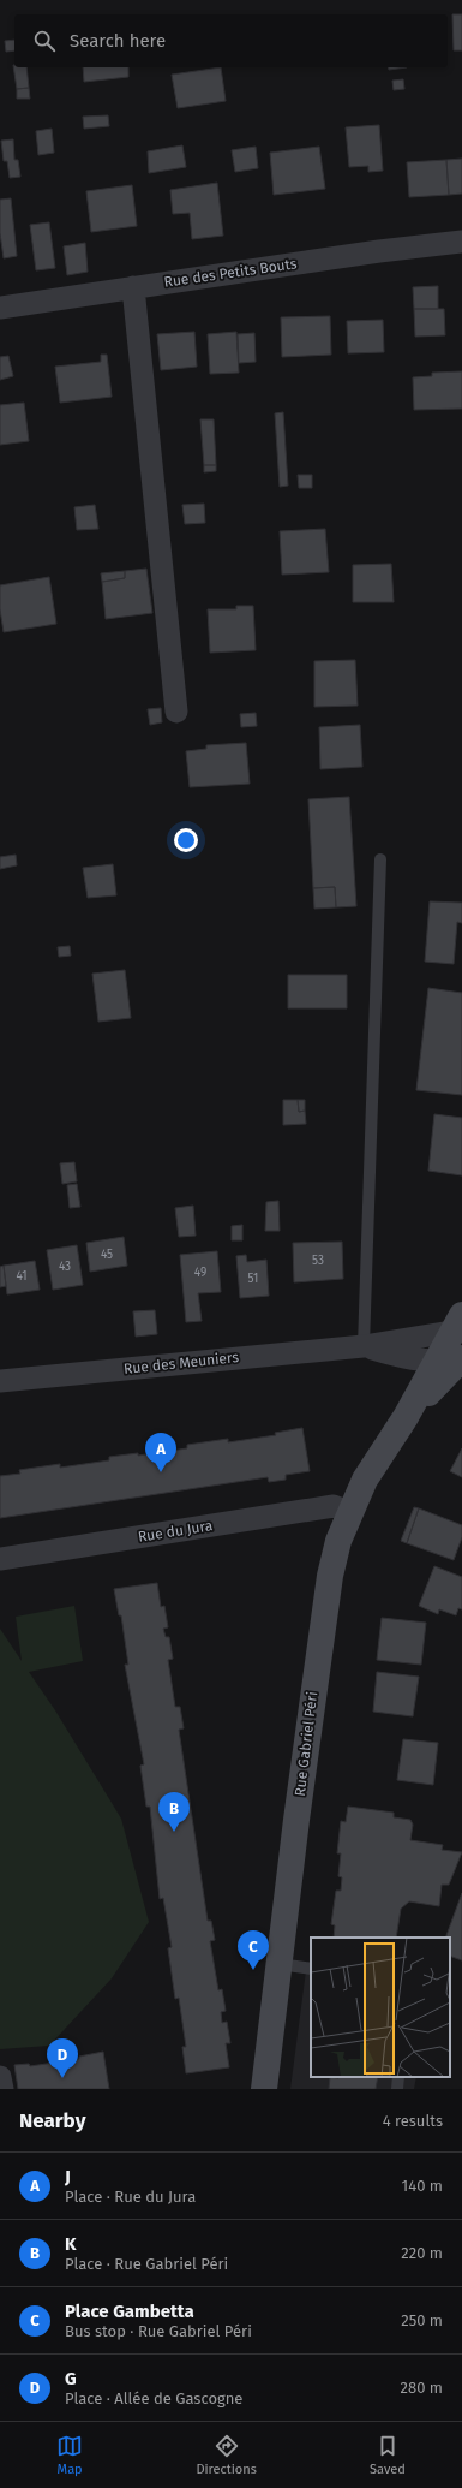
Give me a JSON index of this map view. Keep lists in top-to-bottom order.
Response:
{
  "streets": {
    "street": [
      "Rue des Petits Bouts",
      "Rue des Meuniers",
      "Rue du Jura",
      "Rue Gabriel Péri"
    ]
  },
  "crossings": [
    ["Rue des Meuniers", "Rue Gabriel Péri"],
    ["Rue du Jura", "Rue Gabriel Péri"]
  ],
  "house_numbers": [
    "45",
    "53",
    "43",
    "49",
    "41",
    "51"
  ],
  "page": {
    "search": "Search here",
    "pins": [
      "A",
      "B",
      "C",
      "D"
    ],
    "heading": ["Nearby", "4 results"],
    "list": [
      {
        "mark": "A",
        "name": "J",
        "note": "Place · Rue du Jura",
        "value": "140 m"
      },
      {
        "mark": "B",
        "name": "K",
        "note": "Place · Rue Gabriel Péri",
        "value": "220 m"
      },
      {
        "mark": "C",
        "name": "Place Gambetta",
        "note": "Bus stop · Rue Gabriel Péri",
        "value": "250 m"
      },
      {
        "mark": "D",
        "name": "G",
        "note": "Place · Allée de Gascogne",
        "value": "280 m"
      }
    ],
    "nav": ["Map", "Directions", "Saved"]
  }
}
